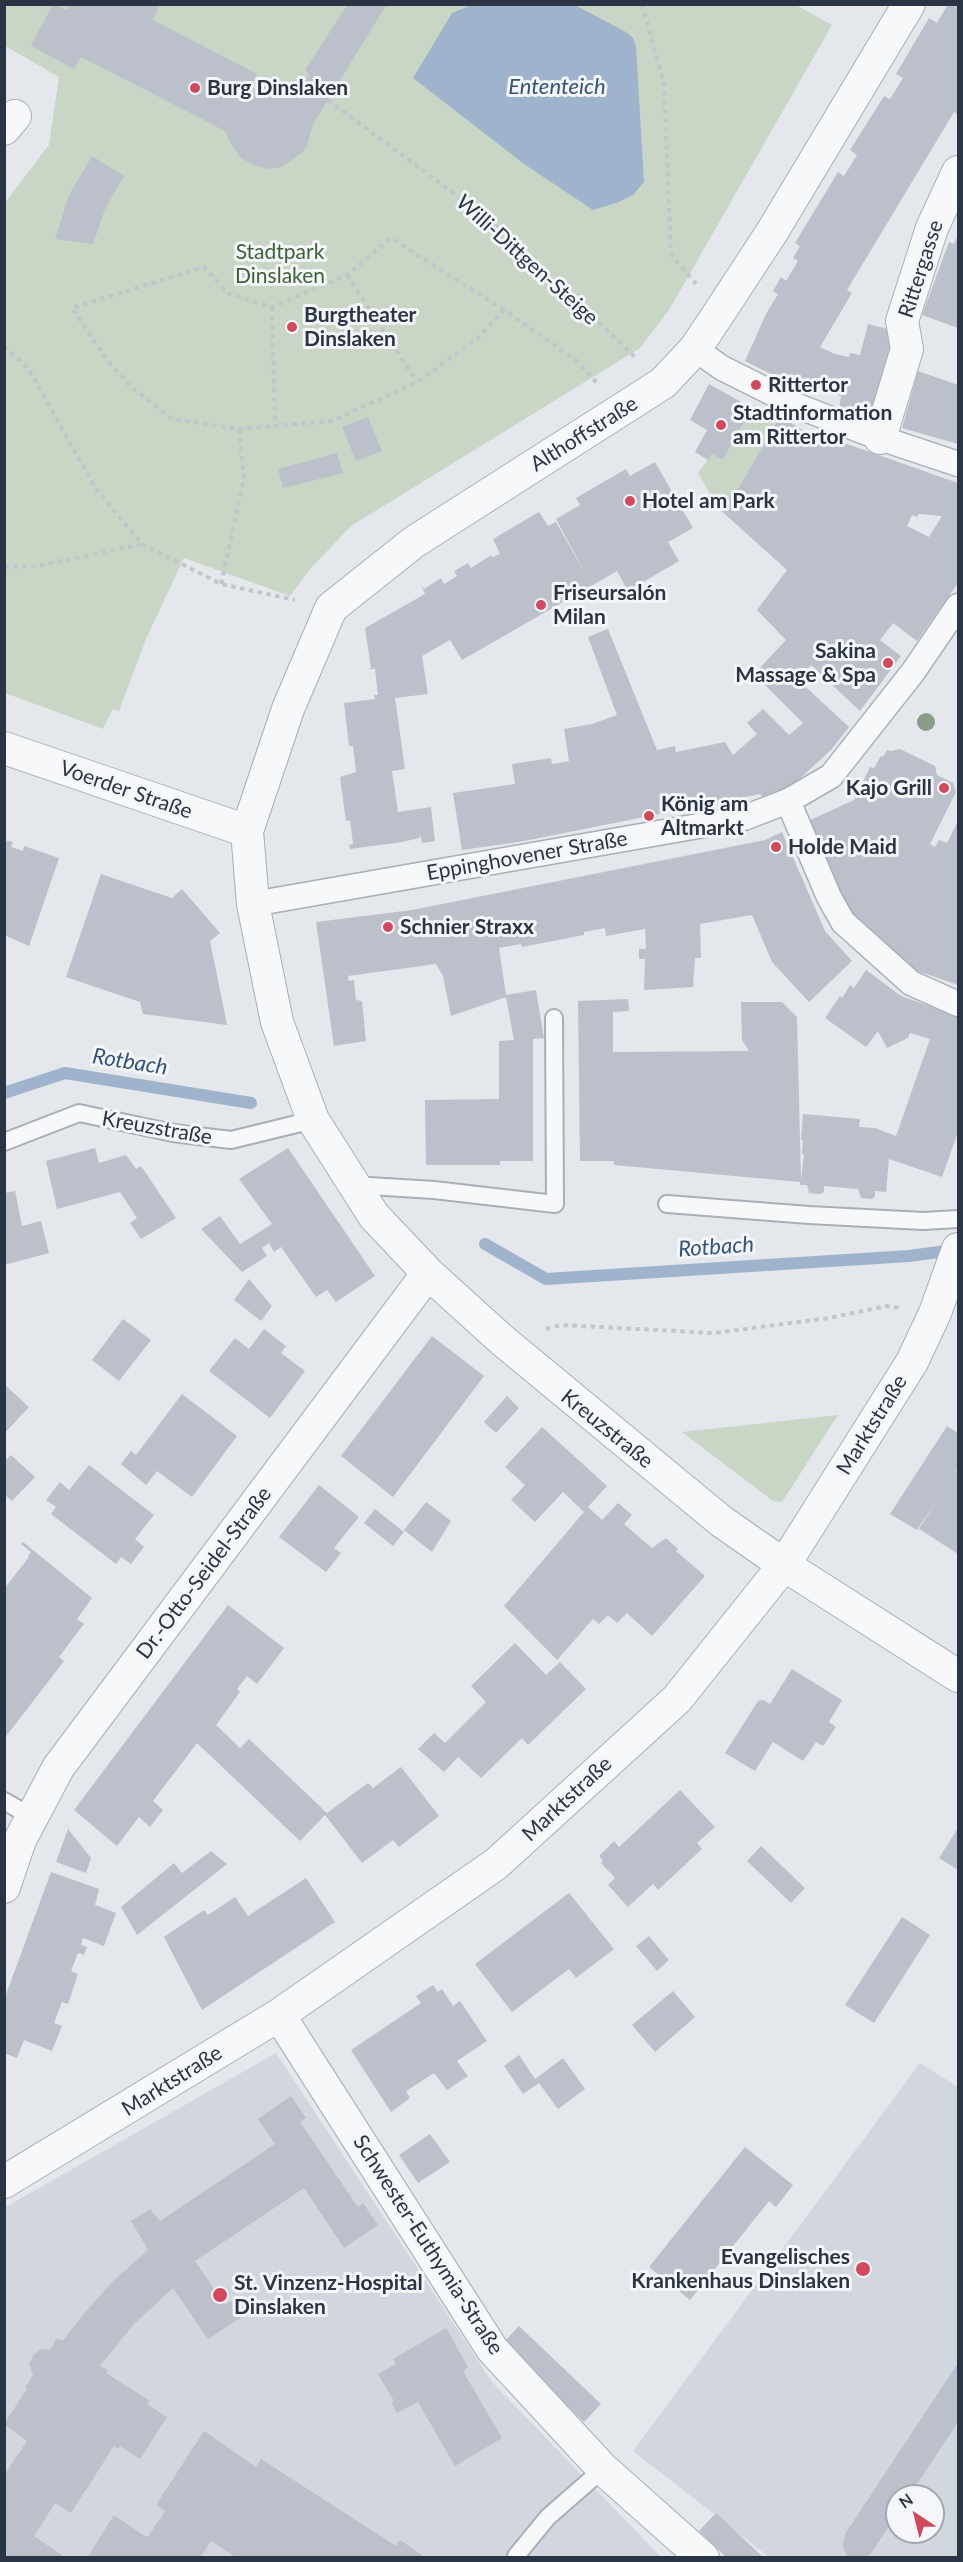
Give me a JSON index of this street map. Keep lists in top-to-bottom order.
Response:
{
  "streets": {
    "street": [
      "Rittergasse",
      "Althoffstraße",
      "Voerder Straße",
      "Eppinghovener Straße",
      "Kreuzstraße",
      "Marktstraße",
      "Dr.-Otto-Seidel-Straße",
      "Schwester-Euthymia-Straße"
    ],
    "path": ["Willi-Dittgen-Steige"]
  },
  "crossings": [
    ["Willi-Dittgen-Steige", "Althoffstraße"],
    ["Althoffstraße", "Voerder Straße"],
    ["Althoffstraße", "Kreuzstraße"],
    ["Voerder Straße", "Kreuzstraße"],
    ["Eppinghovener Straße", "Kreuzstraße"],
    ["Kreuzstraße", "Marktstraße"],
    ["Kreuzstraße", "Dr.-Otto-Seidel-Straße"],
    ["Marktstraße", "Schwester-Euthymia-Straße"]
  ],
  "water": ["Ententeich", "Rotbach"],
  "parks": ["Stadtpark Dinslaken"],
  "places": [
    "Burg Dinslaken",
    "Burgtheater Dinslaken",
    "Rittertor",
    "Stadtinformation am Rittertor",
    "Hotel am Park",
    "Friseursalón Milan",
    "Sakina Massage & Spa",
    "Kajo Grill",
    "König am Altmarkt",
    "Holde Maid",
    "Schnier Straxx",
    "Evangelisches Krankenhaus Dinslaken",
    "St. Vinzenz-Hospital Dinslaken"
  ],
  "north": "top left"
}
